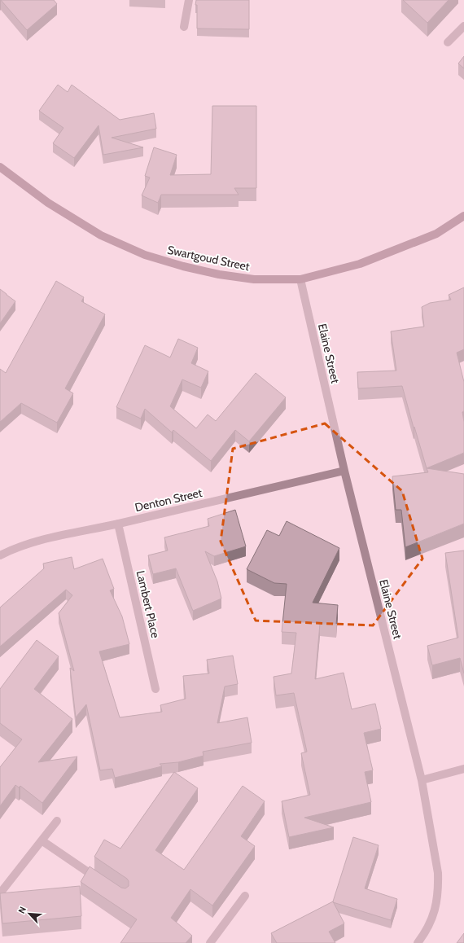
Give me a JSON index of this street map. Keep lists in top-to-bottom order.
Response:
{
  "streets": {
    "street": [
      "Swartgoud Street",
      "Elaine Street",
      "Denton Street",
      "Lambert Place"
    ]
  },
  "crossings": [
    ["Swartgoud Street", "Elaine Street"],
    ["Elaine Street", "Denton Street"],
    ["Denton Street", "Lambert Place"]
  ],
  "north": "top left"
}
